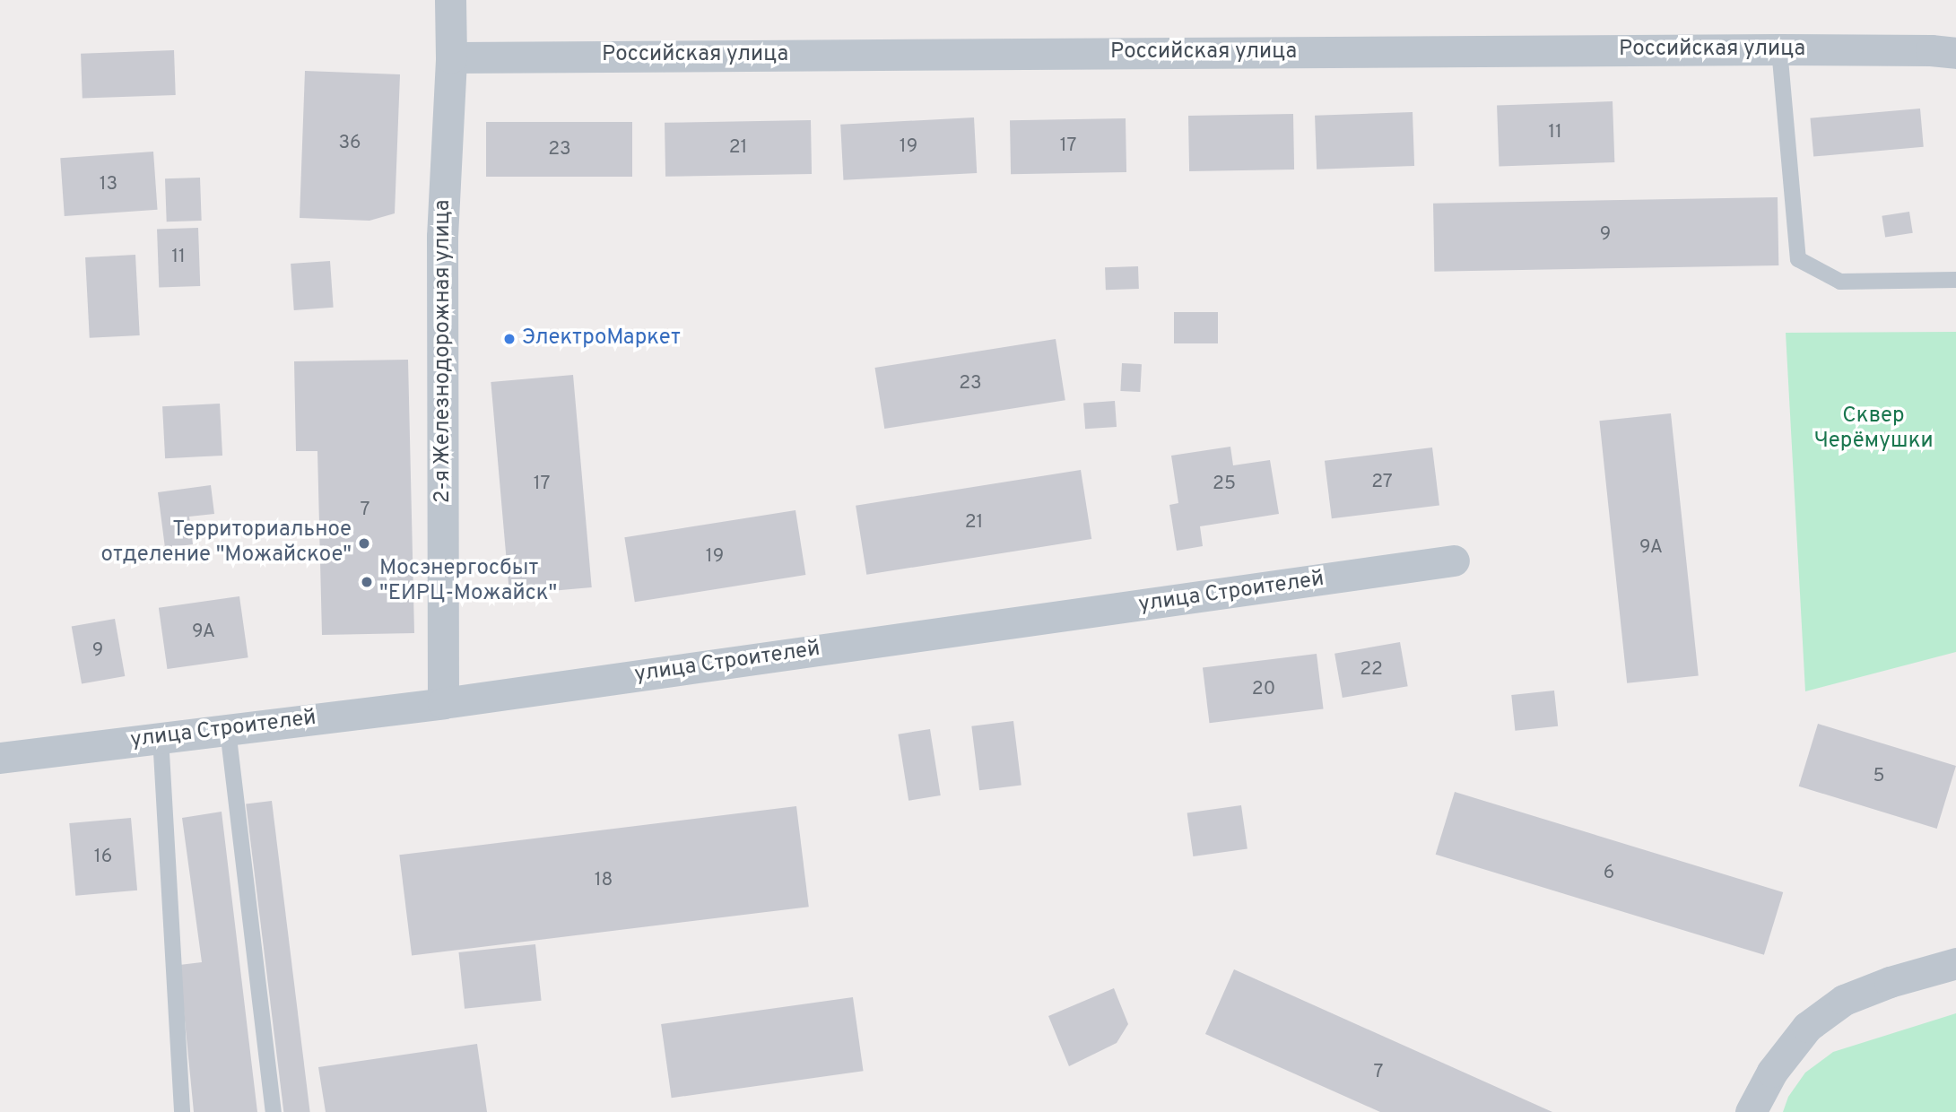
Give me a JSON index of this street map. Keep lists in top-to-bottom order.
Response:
{
  "streets": {
    "street": ["Российская улица", "2-я Железнодорожная улица", "улица Строителей"]
  },
  "crossings": [
    ["Российская улица", "2-я Железнодорожная улица"],
    ["2-я Железнодорожная улица", "улица Строителей"]
  ],
  "parks": ["Сквер Черёмушки"],
  "places": ["ЭлектроМаркет", "Территориальное отделение \"Можайское\"", "Мосэнергосбыт \"ЕИРЦ-Можайск\""],
  "house_numbers": [
    "11",
    "36",
    "17",
    "19",
    "21",
    "23",
    "13",
    "9",
    "11",
    "23",
    "27",
    "17",
    "25",
    "7",
    "21",
    "9А",
    "19",
    "9А",
    "9",
    "22",
    "20",
    "5",
    "16",
    "6",
    "18",
    "7"
  ]
}
